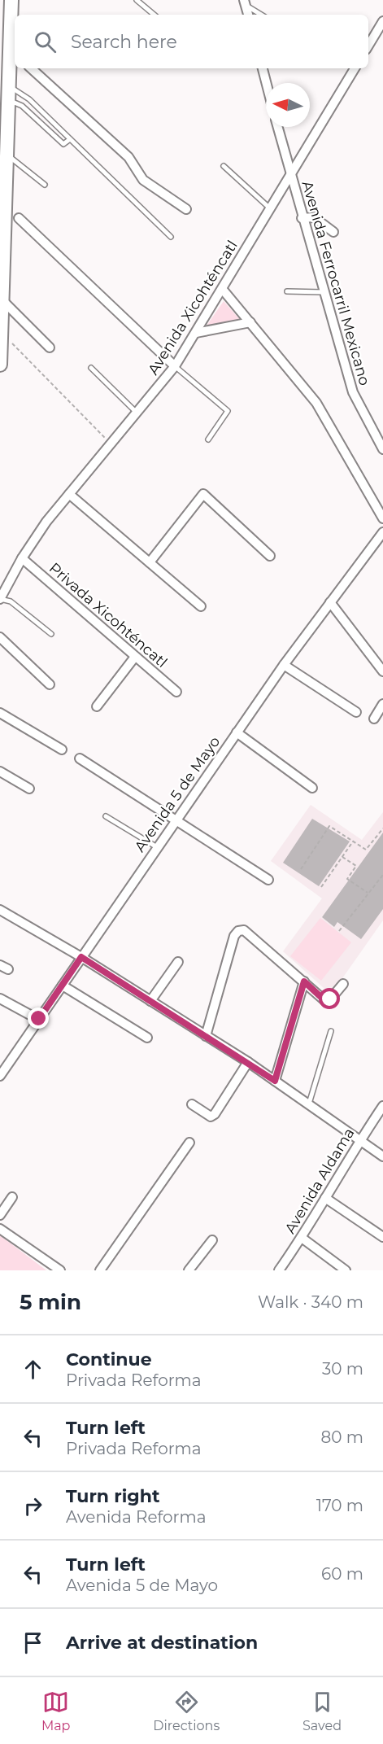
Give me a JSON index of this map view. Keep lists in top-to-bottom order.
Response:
{
  "streets": {
    "street": [
      "Avenida Ferrocarril Mexicano",
      "Avenida Xicohténcatl",
      "Privada Xicohténcatl",
      "Avenida 5 de Mayo",
      "Avenida Aldama"
    ]
  },
  "crossings": [
    ["Avenida Ferrocarril Mexicano", "Avenida Xicohténcatl"],
    ["Avenida Xicohténcatl", "Privada Xicohténcatl"]
  ],
  "north": "left",
  "page": {
    "search": "Search here",
    "heading": ["5 min", "Walk · 340 m"],
    "list": [
      ["Continue", "Privada Reforma", "30 m"],
      ["Turn left", "Privada Reforma", "80 m"],
      ["Turn right", "Avenida Reforma", "170 m"],
      ["Turn left", "Avenida 5 de Mayo", "60 m"],
      "Arrive at destination"
    ],
    "nav": ["Map", "Directions", "Saved"]
  }
}
